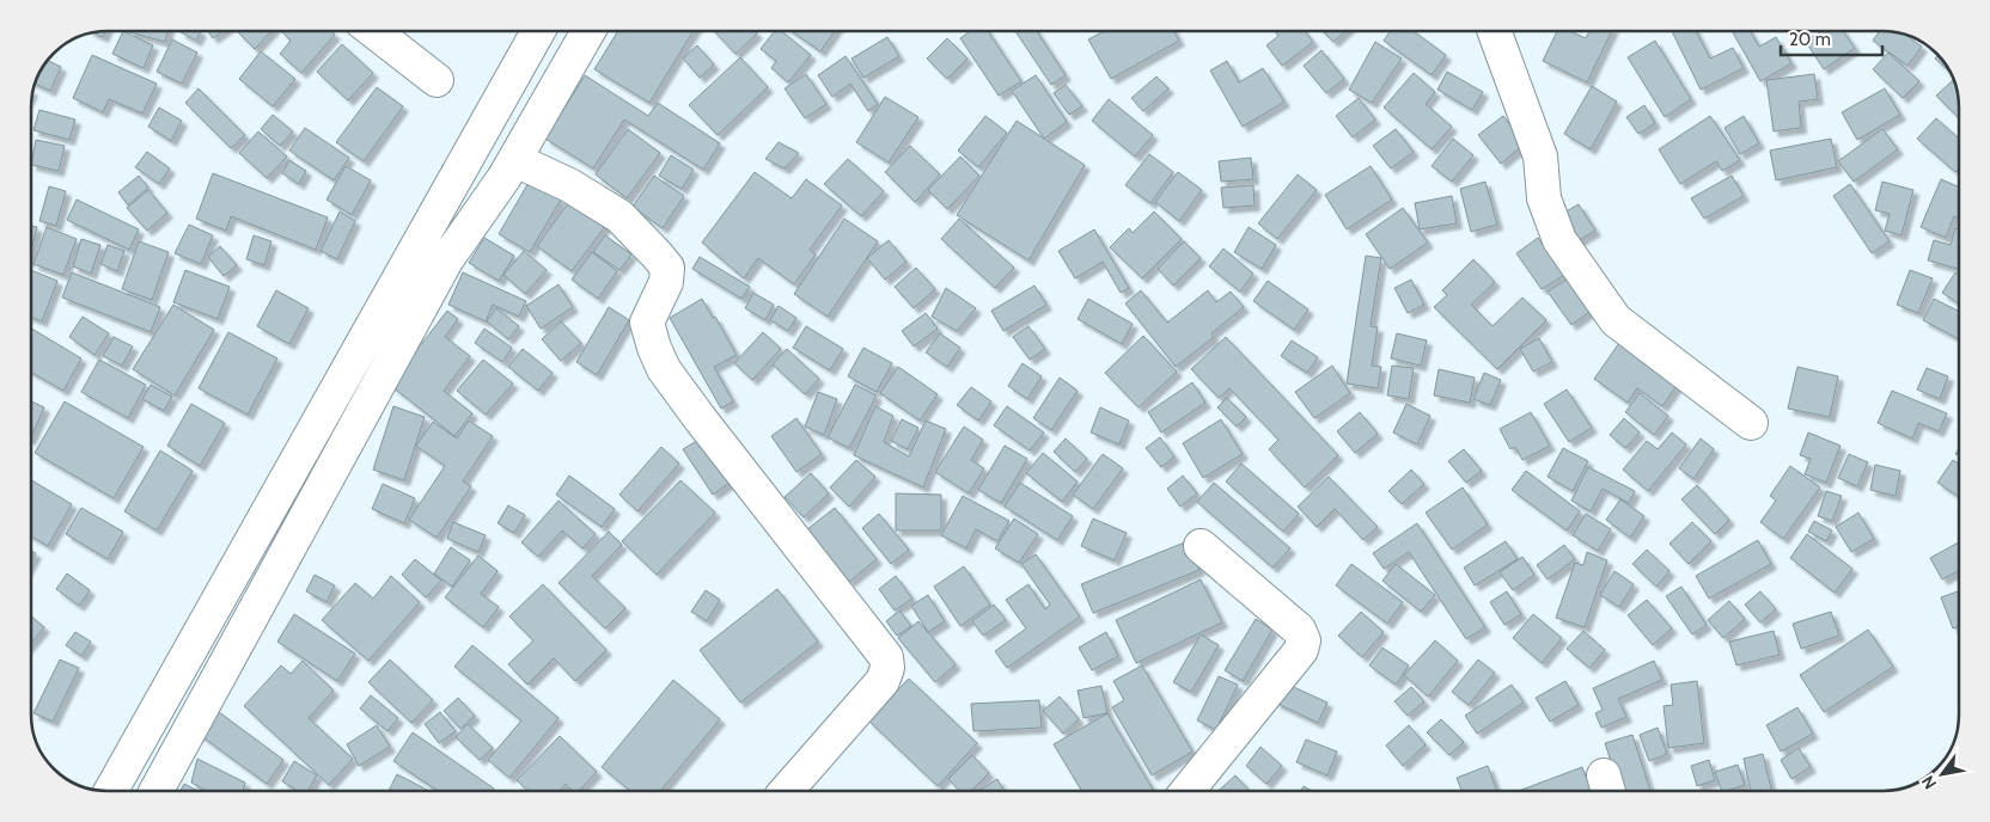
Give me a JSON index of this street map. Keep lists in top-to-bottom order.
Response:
{
  "scale_bar": "20 m",
  "north": "bottom left"
}
